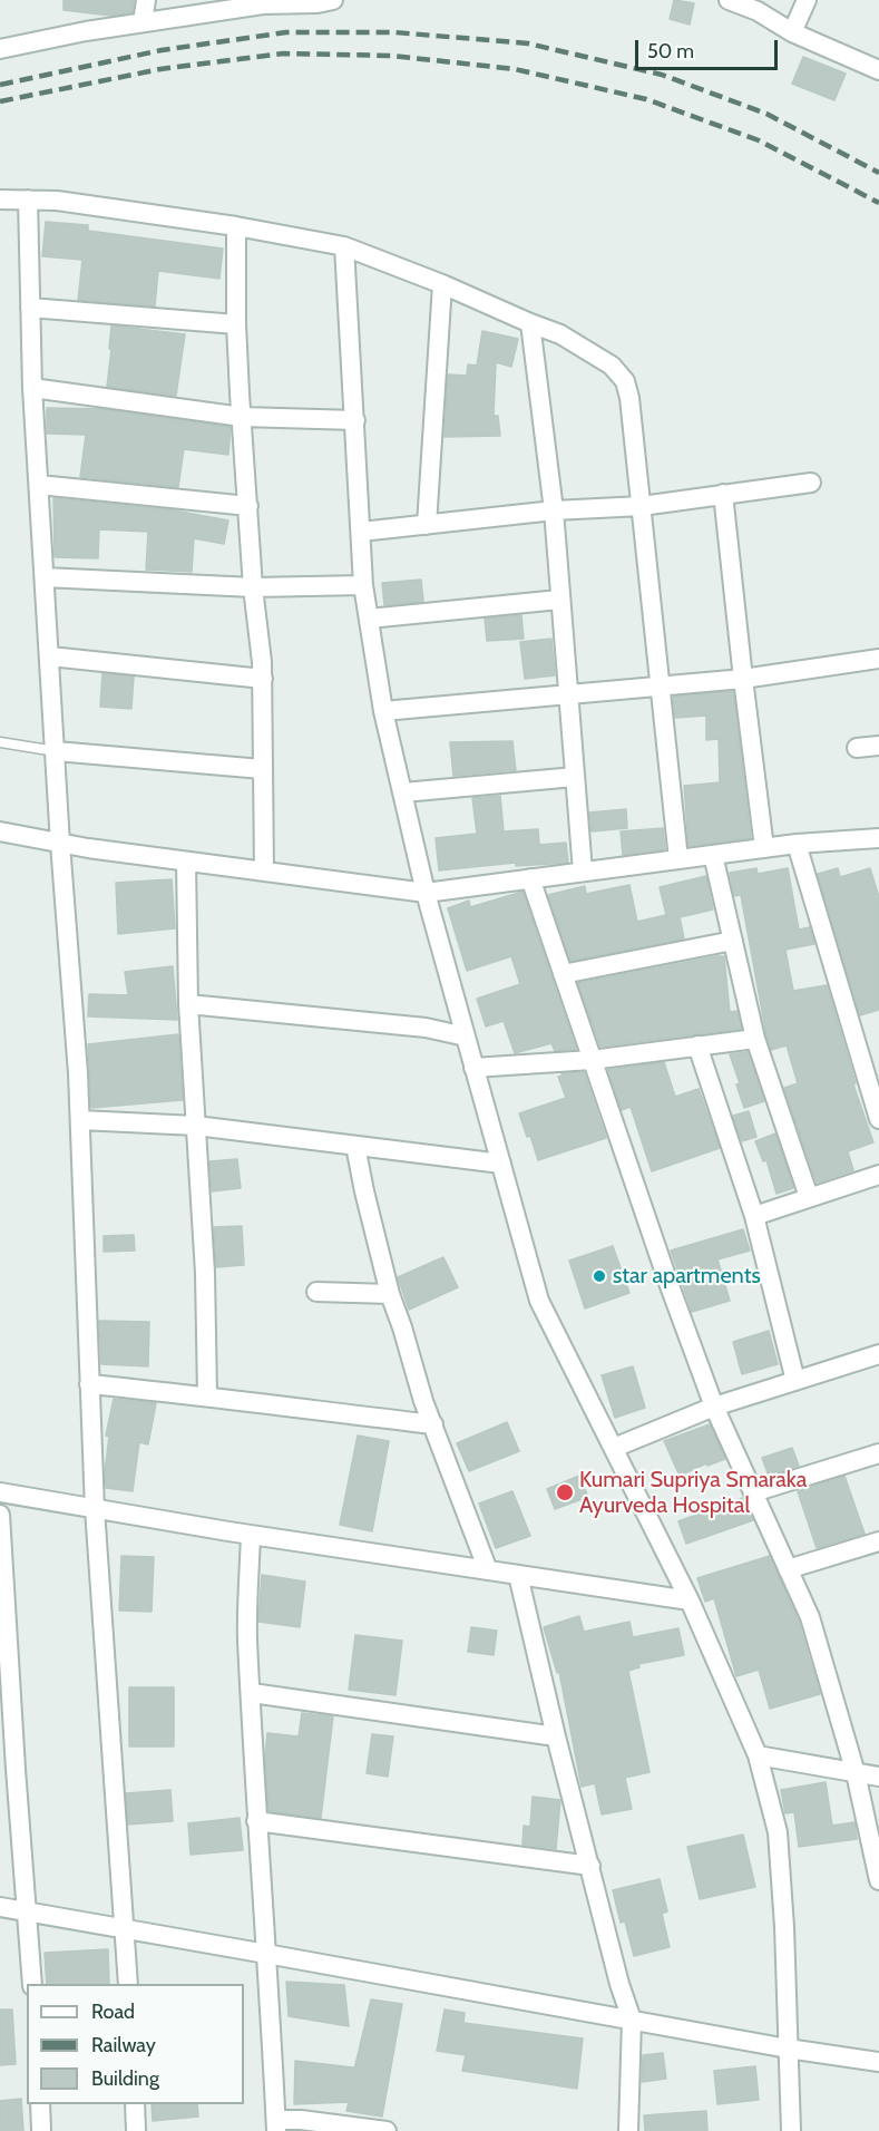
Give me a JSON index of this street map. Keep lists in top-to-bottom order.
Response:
{
  "places": ["star apartments", "Kumari Supriya Smaraka Ayurveda Hospital"],
  "legend": ["Road", "Railway", "Building"],
  "scale_bar": "50 m"
}
